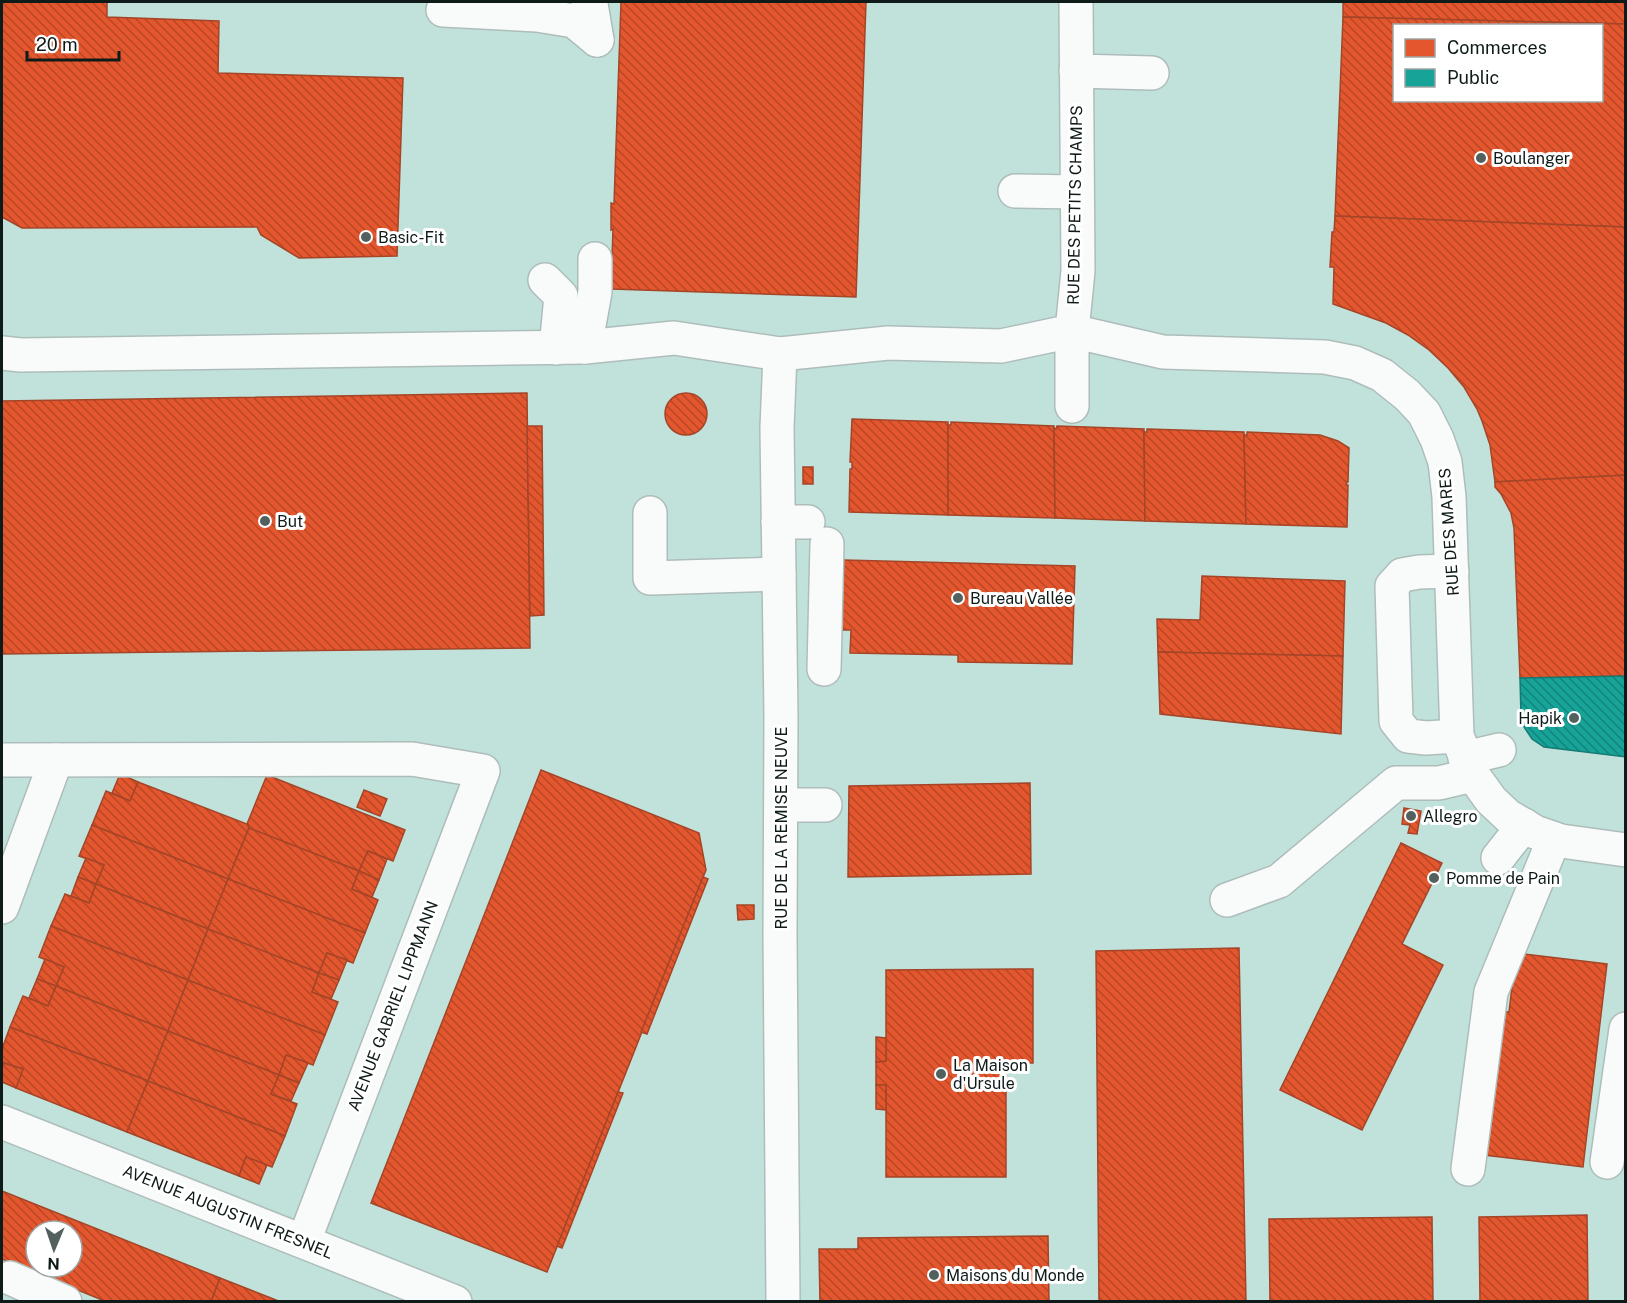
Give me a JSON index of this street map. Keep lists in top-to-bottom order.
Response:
{
  "streets": {
    "street": [
      "RUE DES PETITS CHAMPS",
      "RUE DES MARES",
      "RUE DE LA REMISE NEUVE",
      "AVENUE GABRIEL LIPPMANN",
      "AVENUE AUGUSTIN FRESNEL"
    ]
  },
  "crossings": [
    ["RUE DES PETITS CHAMPS", "RUE DES MARES"],
    ["AVENUE GABRIEL LIPPMANN", "AVENUE AUGUSTIN FRESNEL"]
  ],
  "places": [
    "Boulanger",
    "Basic-Fit",
    "But",
    "Bureau Vallée",
    "Hapik",
    "Allegro",
    "Pomme de Pain",
    "La Maison d'Ursule",
    "Maisons du Monde"
  ],
  "legend": ["Commerces", "Public"],
  "scale_bar": "20 m",
  "north": "bottom"
}
